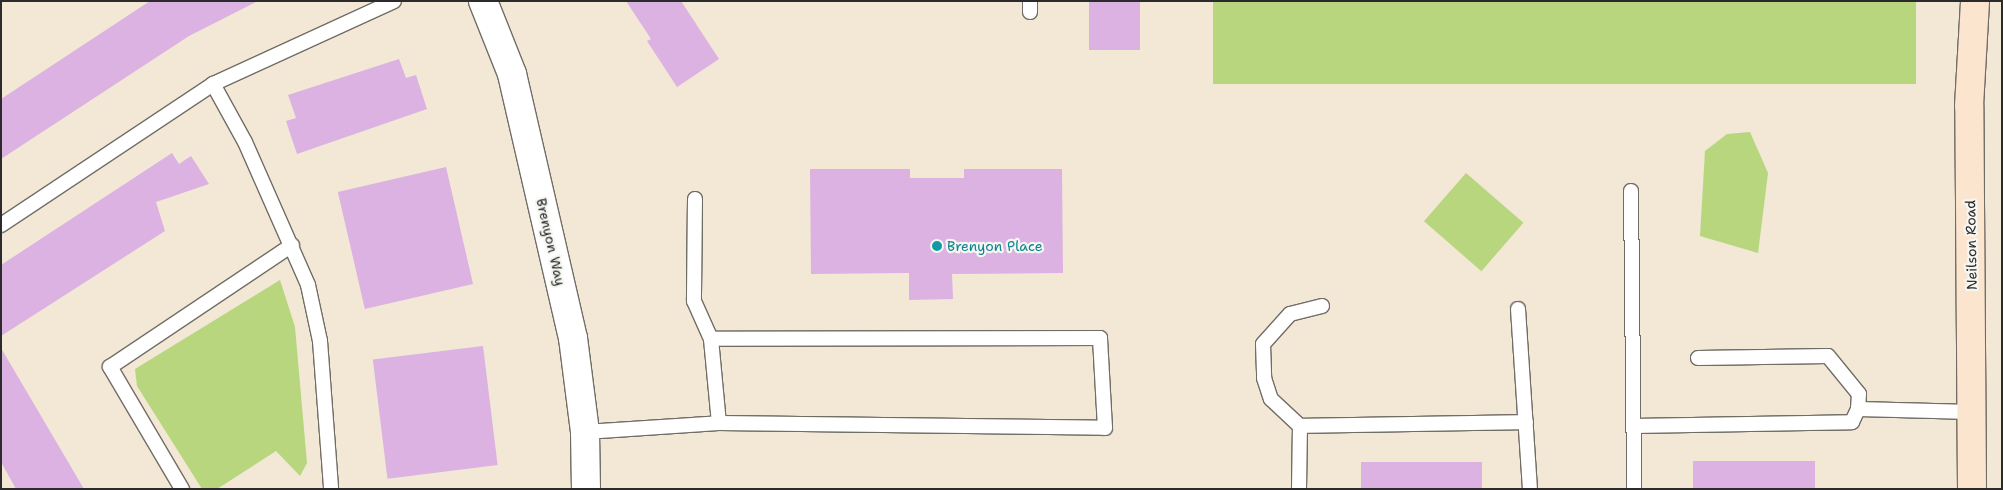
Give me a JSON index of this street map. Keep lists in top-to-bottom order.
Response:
{
  "streets": {
    "main road": ["Neilson Road"],
    "street": ["Brenyon Way"]
  },
  "places": ["Brenyon Place"]
}
